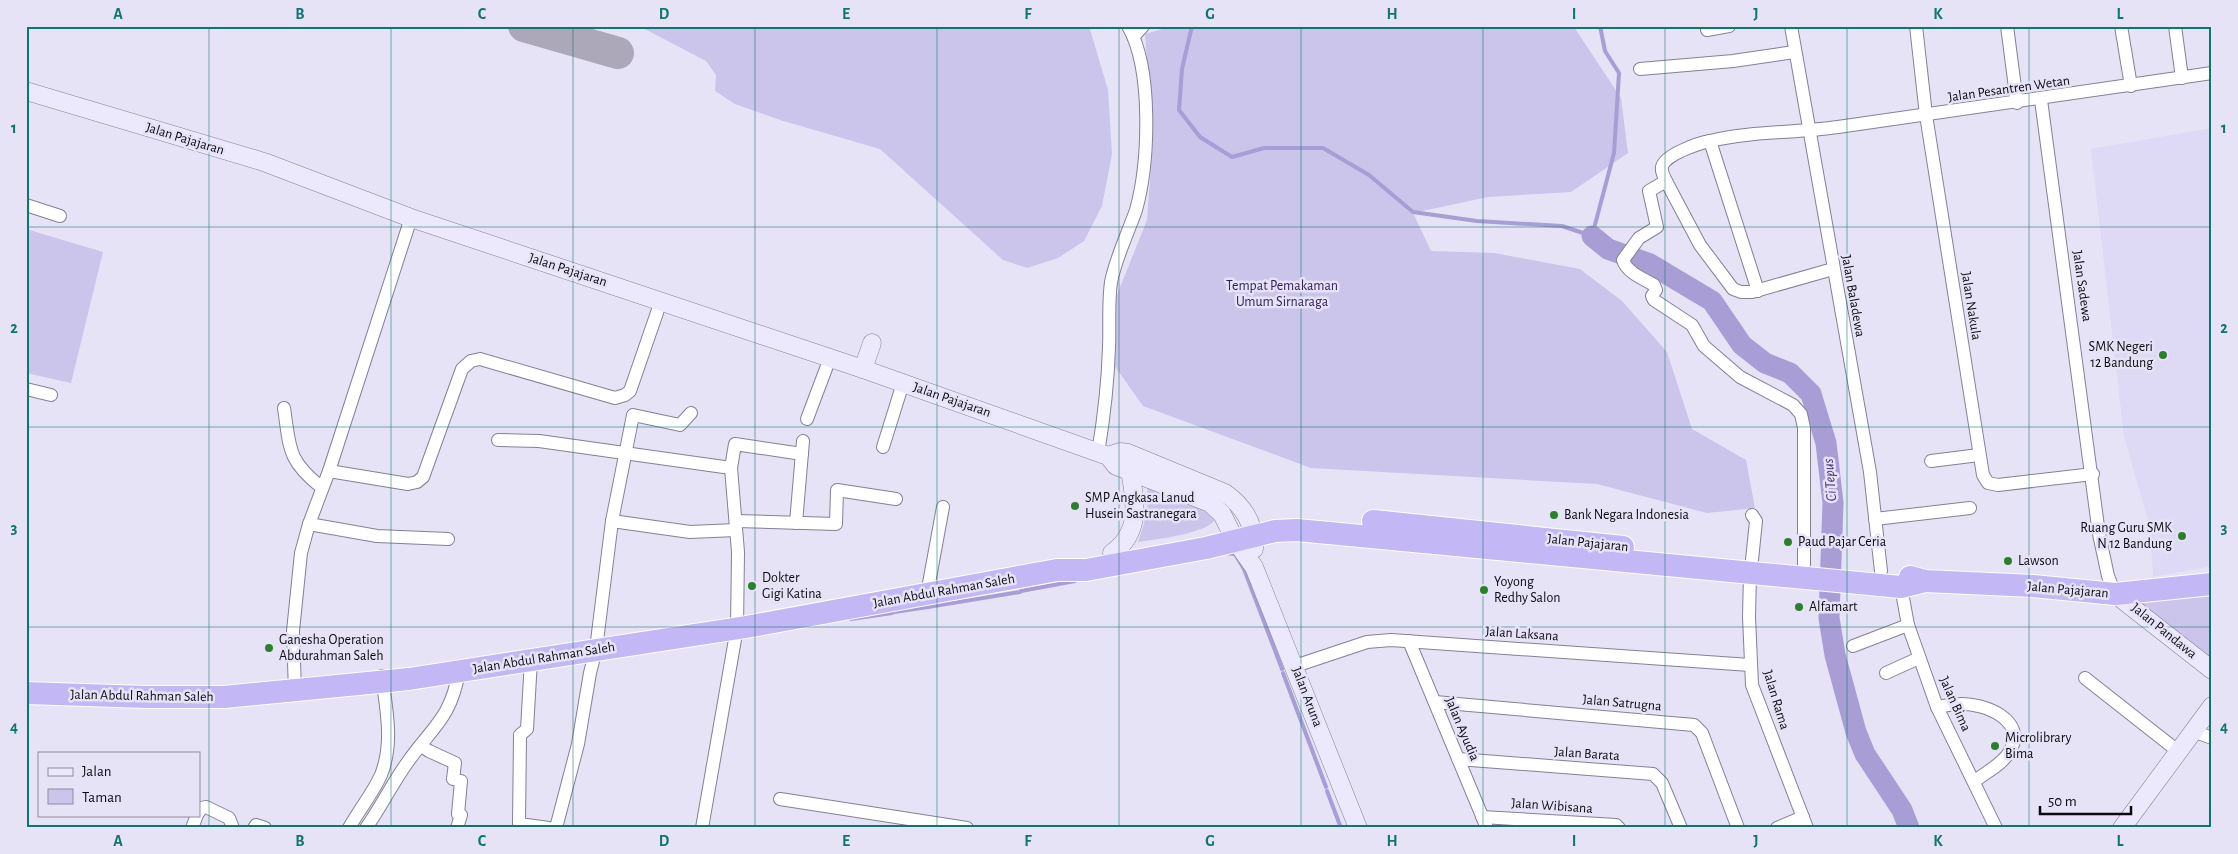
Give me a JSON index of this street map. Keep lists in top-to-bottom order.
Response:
{
  "streets": {
    "highway": ["Jalan Pajajaran", "Jalan Abdul Rahman Saleh"],
    "main road": ["Jalan Pandawa", "Jalan Aruna"],
    "street": [
      "Jalan Pesantren Wetan",
      "Jalan Sadewa",
      "Jalan Baladewa",
      "Jalan Nakula",
      "Jalan Laksana",
      "Jalan Rama",
      "Jalan Satrugna",
      "Jalan Bima",
      "Jalan Ayudia",
      "Jalan Barata",
      "Jalan Wibisana"
    ]
  },
  "crossings": [
    ["Jalan Pesantren Wetan", "Jalan Sadewa"],
    ["Jalan Pesantren Wetan", "Jalan Baladewa"],
    ["Jalan Pesantren Wetan", "Jalan Nakula"],
    ["Jalan Pajajaran", "Jalan Sadewa"],
    ["Jalan Pajajaran", "Jalan Baladewa"],
    ["Jalan Pajajaran", "Jalan Abdul Rahman Saleh"],
    ["Jalan Pajajaran", "Jalan Pandawa"],
    ["Jalan Pajajaran", "Jalan Aruna"],
    ["Jalan Pajajaran", "Jalan Rama"],
    ["Jalan Pajajaran", "Jalan Bima"],
    ["Jalan Sadewa", "Jalan Nakula"],
    ["Jalan Sadewa", "Jalan Pandawa"],
    ["Jalan Abdul Rahman Saleh", "Jalan Aruna"],
    ["Jalan Laksana", "Jalan Aruna"],
    ["Jalan Laksana", "Jalan Rama"],
    ["Jalan Laksana", "Jalan Ayudia"],
    ["Jalan Satrugna", "Jalan Ayudia"],
    ["Jalan Ayudia", "Jalan Barata"],
    ["Jalan Ayudia", "Jalan Wibisana"]
  ],
  "water": ["Ci Tepus"],
  "parks": ["Tempat Pemakaman Umum Sirnaraga"],
  "places": [
    "SMK Negeri 12 Bandung",
    "SMP Angkasa Lanud Husein Sastranegara",
    "Bank Negara Indonesia",
    "Ruang Guru SMK N 12 Bandung",
    "Paud Pajar Ceria",
    "Lawson",
    "Dokter Gigi Katina",
    "Yoyong Redhy Salon",
    "Alfamart",
    "Ganesha Operation Abdurahman Saleh",
    "Microlibrary Bima"
  ],
  "legend": ["Jalan", "Taman"],
  "scale_bar": "50 m",
  "grid": {
    "columns": [
      "A",
      "B",
      "C",
      "D",
      "E",
      "F",
      "G",
      "H",
      "I",
      "J",
      "K",
      "L"
    ],
    "rows": [
      "1",
      "2",
      "3",
      "4"
    ]
  }
}
